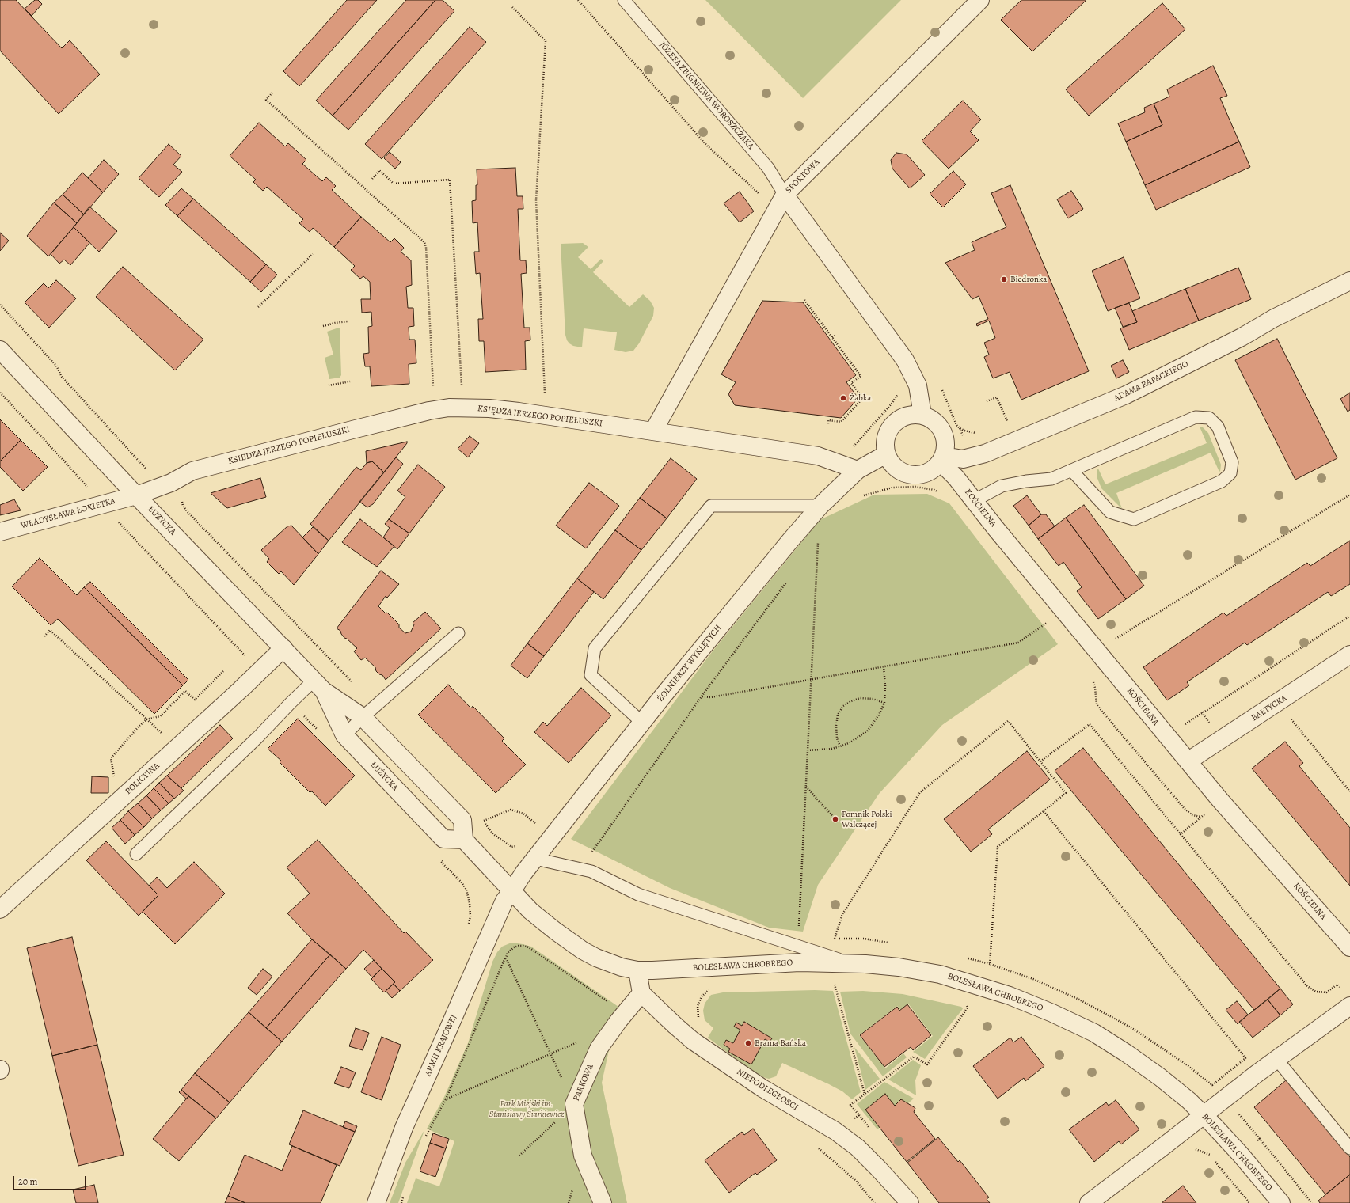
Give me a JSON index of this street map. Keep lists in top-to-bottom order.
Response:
{
  "streets": {
    "street": [
      "SPORTOWA",
      "ADAMA RAPACKIEGO",
      "KSIĘDZA JERZEGO POPIEŁUSZKI",
      "KOŚCIELNA",
      "WŁADYSŁAWA ŁOKIETKA",
      "ŁUŻYCKA",
      "ŻOŁNIERZY WYKLĘTYCH",
      "BAŁTYCKA",
      "POLICYJNA",
      "BOLESŁAWA CHROBREGO",
      "ARMII KRAJOWEJ",
      "PARKOWA",
      "NIEPODLEGŁOŚCI"
    ],
    "lane": ["JÓZEFA ZBIGNIEWA WOROSZCZAKA"]
  },
  "crossings": [
    ["JÓZEFA ZBIGNIEWA WOROSZCZAKA", "SPORTOWA"],
    ["SPORTOWA", "ADAMA RAPACKIEGO"],
    ["SPORTOWA", "KOŚCIELNA"],
    ["SPORTOWA", "ŻOŁNIERZY WYKLĘTYCH"],
    ["ADAMA RAPACKIEGO", "KOŚCIELNA"],
    ["ADAMA RAPACKIEGO", "ŻOŁNIERZY WYKLĘTYCH"],
    ["KSIĘDZA JERZEGO POPIEŁUSZKI", "WŁADYSŁAWA ŁOKIETKA"],
    ["KSIĘDZA JERZEGO POPIEŁUSZKI", "ŁUŻYCKA"],
    ["KSIĘDZA JERZEGO POPIEŁUSZKI", "ŻOŁNIERZY WYKLĘTYCH"],
    ["KOŚCIELNA", "ŻOŁNIERZY WYKLĘTYCH"],
    ["KOŚCIELNA", "BAŁTYCKA"],
    ["WŁADYSŁAWA ŁOKIETKA", "ŁUŻYCKA"],
    ["ŁUŻYCKA", "POLICYJNA"],
    ["ŻOŁNIERZY WYKLĘTYCH", "BOLESŁAWA CHROBREGO"],
    ["ŻOŁNIERZY WYKLĘTYCH", "ARMII KRAJOWEJ"],
    ["BOLESŁAWA CHROBREGO", "ARMII KRAJOWEJ"],
    ["PARKOWA", "NIEPODLEGŁOŚCI"]
  ],
  "parks": ["Park Miejski im. Stanisławy Siarkiewicz"],
  "places": [
    "Biedronka",
    "Żabka",
    "Pomnik Polski Walczącej",
    "Brama Bańska"
  ],
  "scale_bar": "20 m"
}
